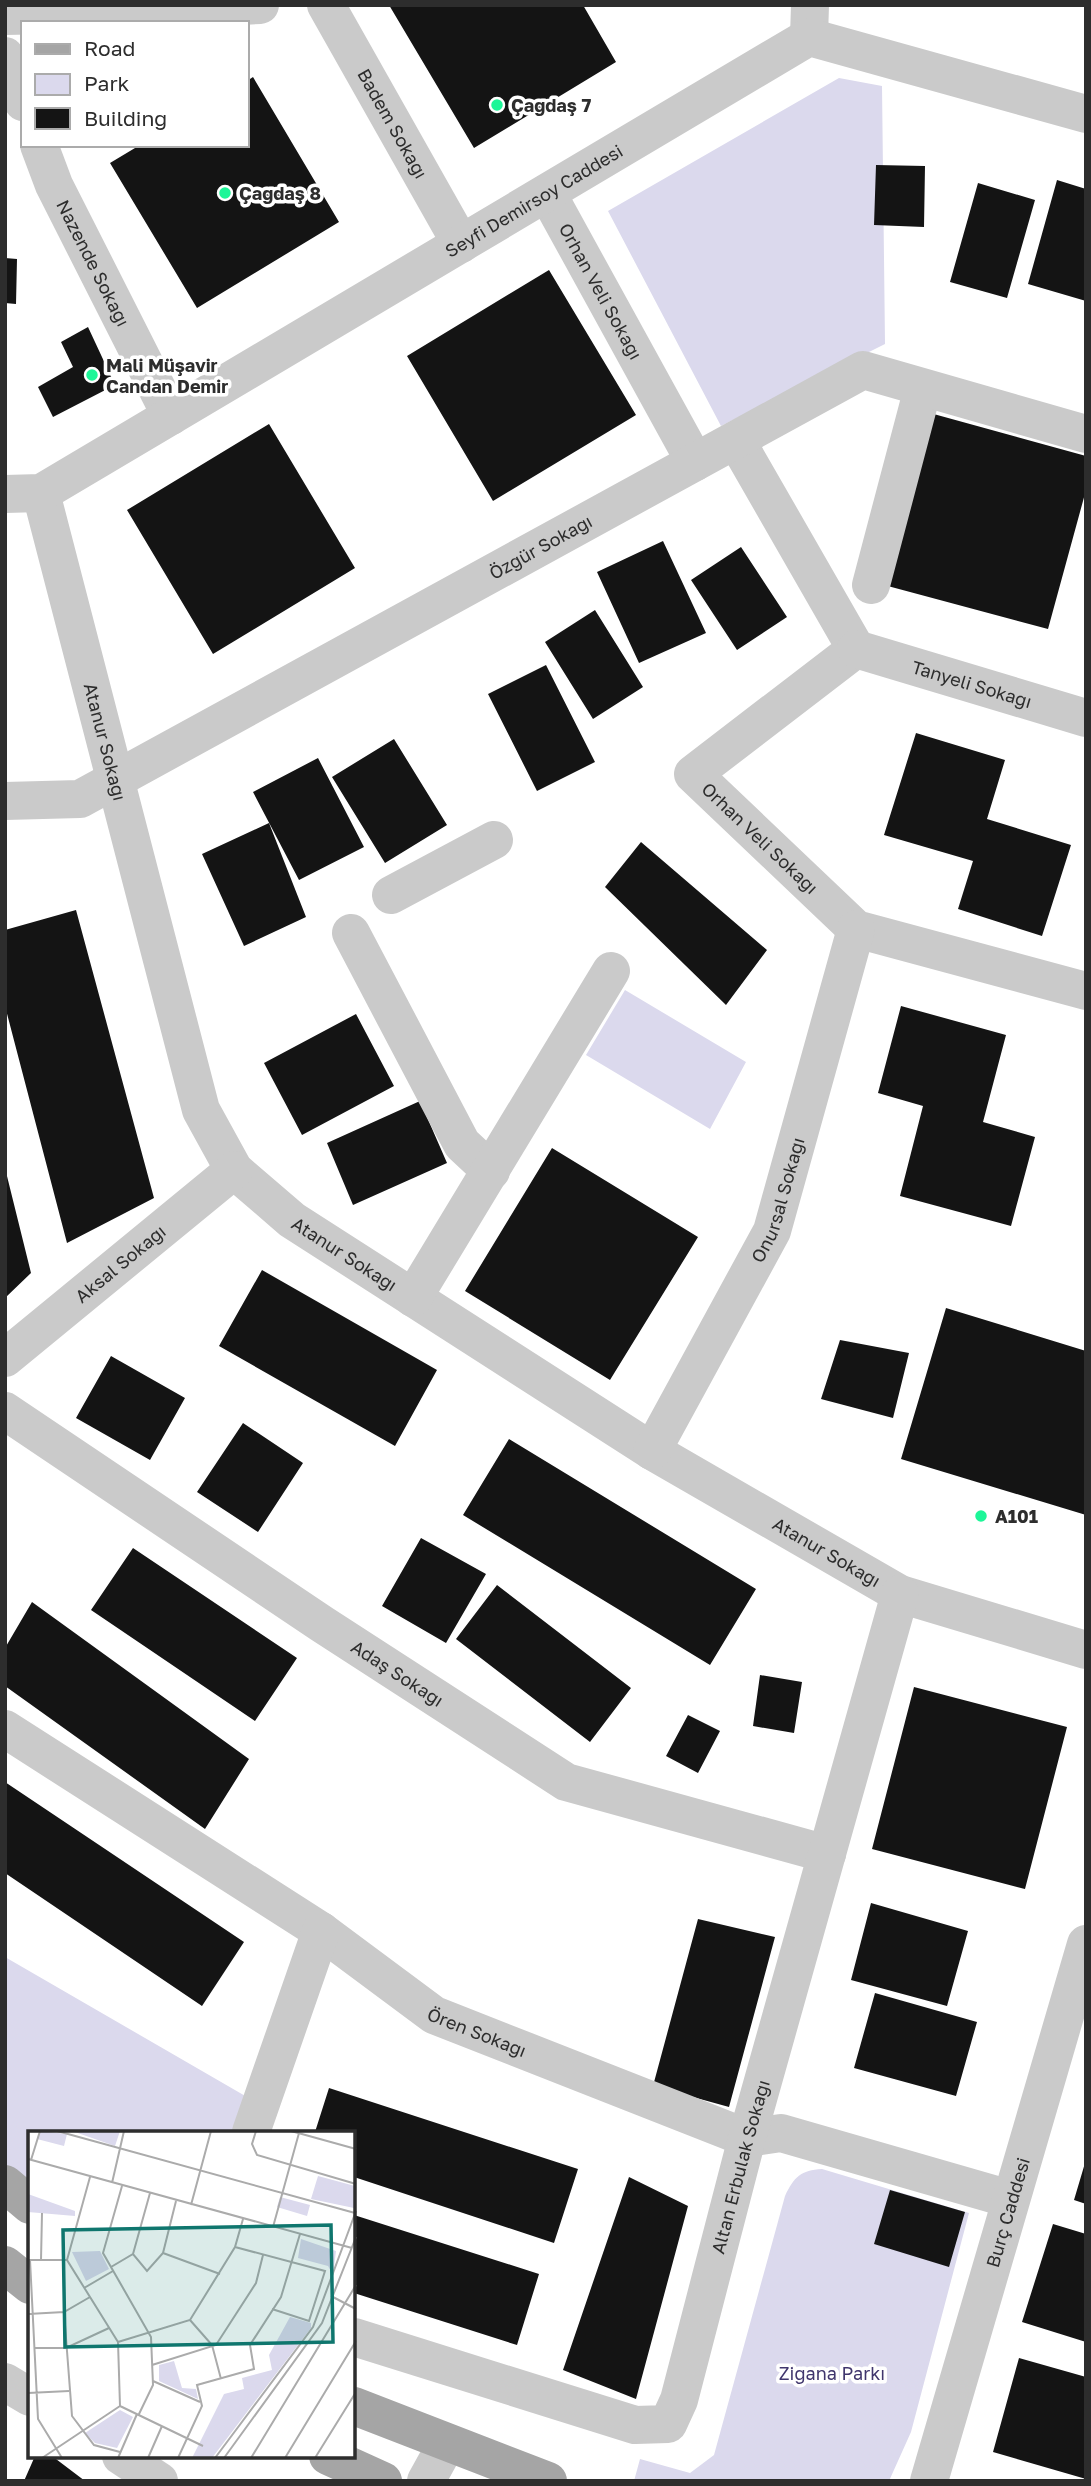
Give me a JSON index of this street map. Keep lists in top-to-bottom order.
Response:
{
  "streets": {
    "street": [
      "Badem Sokağı",
      "Seyfi Demirsoy Caddesi",
      "Nazende Sokağı",
      "Orhan Veli Sokağı",
      "Özgür Sokağı",
      "Tanyeli Sokağı",
      "Atanur Sokağı",
      "Onursal Sokağı",
      "Aksal Sokağı",
      "Adaş Sokağı",
      "Ören Sokağı",
      "Altan Erbulak Sokağı",
      "Burç Caddesi"
    ]
  },
  "crossings": [
    ["Badem Sokağı", "Seyfi Demirsoy Caddesi"],
    ["Seyfi Demirsoy Caddesi", "Nazende Sokağı"],
    ["Seyfi Demirsoy Caddesi", "Orhan Veli Sokağı"],
    ["Seyfi Demirsoy Caddesi", "Atanur Sokağı"],
    ["Orhan Veli Sokağı", "Özgür Sokağı"],
    ["Orhan Veli Sokağı", "Tanyeli Sokağı"],
    ["Orhan Veli Sokağı", "Onursal Sokağı"],
    ["Özgür Sokağı", "Atanur Sokağı"],
    ["Atanur Sokağı", "Onursal Sokağı"],
    ["Atanur Sokağı", "Aksal Sokağı"],
    ["Atanur Sokağı", "Altan Erbulak Sokağı"],
    ["Adaş Sokağı", "Altan Erbulak Sokağı"],
    ["Ören Sokağı", "Altan Erbulak Sokağı"],
    ["Ören Sokağı", "Burç Caddesi"]
  ],
  "parks": ["Zigana Parkı"],
  "places": [
    "Çağdaş 7",
    "Çağdaş 8",
    "Mali Müşavir Candan Demir",
    "A101"
  ],
  "legend": ["Road", "Park", "Building"]
}
